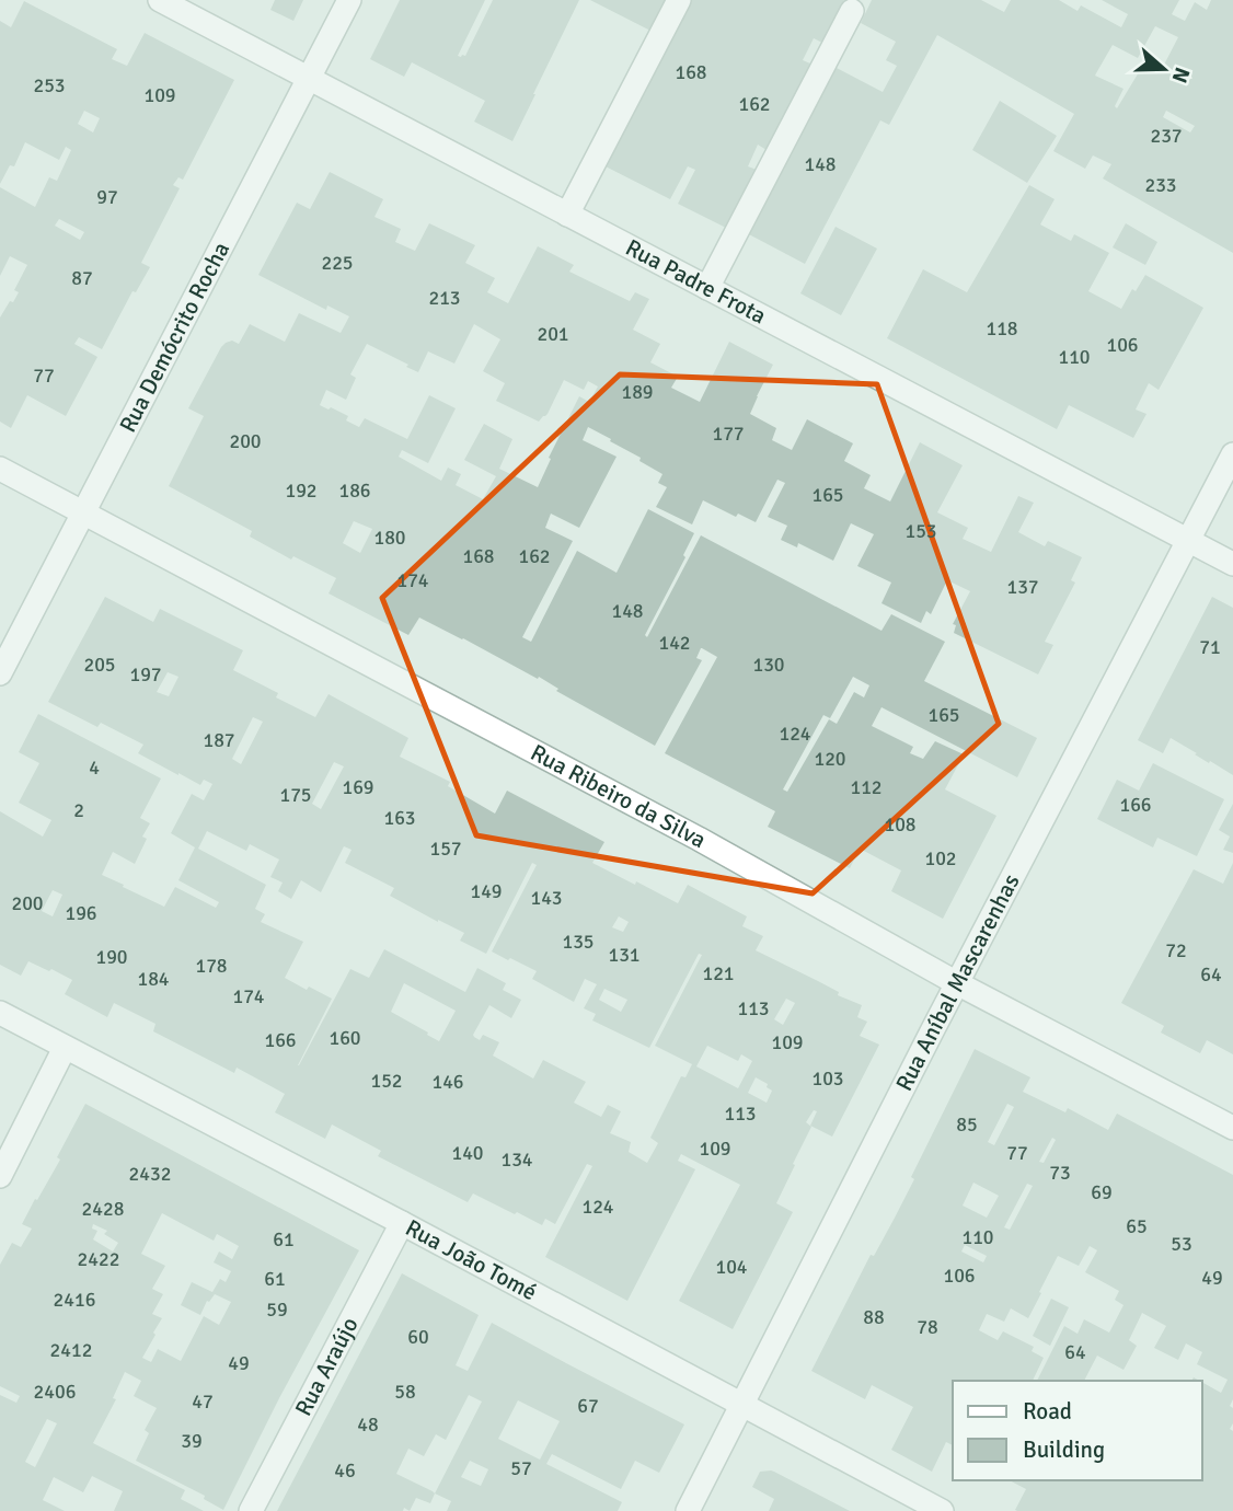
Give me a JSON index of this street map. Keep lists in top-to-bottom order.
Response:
{
  "streets": {
    "street": [
      "Rua Padre Frota",
      "Rua Demócrito Rocha",
      "Rua Ribeiro da Silva",
      "Rua Aníbal Mascarenhas",
      "Rua João Tomé",
      "Rua Araújo"
    ]
  },
  "crossings": [
    ["Rua Padre Frota", "Rua Demócrito Rocha"],
    ["Rua Padre Frota", "Rua Aníbal Mascarenhas"],
    ["Rua Demócrito Rocha", "Rua Ribeiro da Silva"],
    ["Rua Ribeiro da Silva", "Rua Aníbal Mascarenhas"],
    ["Rua Aníbal Mascarenhas", "Rua João Tomé"],
    ["Rua João Tomé", "Rua Araújo"]
  ],
  "house_numbers": [
    "168",
    "253",
    "109",
    "162",
    "237",
    "148",
    "233",
    "97",
    "225",
    "87",
    "213",
    "118",
    "201",
    "106",
    "110",
    "77",
    "189",
    "177",
    "200",
    "192",
    "186",
    "165",
    "153",
    "180",
    "168",
    "162",
    "174",
    "137",
    "148",
    "142",
    "71",
    "205",
    "130",
    "197",
    "165",
    "124",
    "187",
    "120",
    "4",
    "169",
    "112",
    "175",
    "166",
    "2",
    "163",
    "108",
    "157",
    "102",
    "149",
    "143",
    "200",
    "196",
    "135",
    "72",
    "131",
    "190",
    "178",
    "121",
    "64",
    "184",
    "174",
    "113",
    "160",
    "166",
    "109",
    "103",
    "152",
    "146",
    "113",
    "85",
    "109",
    "140",
    "77",
    "134",
    "73",
    "2432",
    "69",
    "124",
    "2428",
    "65",
    "110",
    "61",
    "53",
    "2422",
    "104",
    "106",
    "49",
    "61",
    "2416",
    "59",
    "88",
    "78",
    "60",
    "2412",
    "64",
    "49",
    "2406",
    "58",
    "47",
    "67",
    "48",
    "39",
    "57",
    "46"
  ],
  "legend": ["Road", "Building"],
  "north": "right"
}
